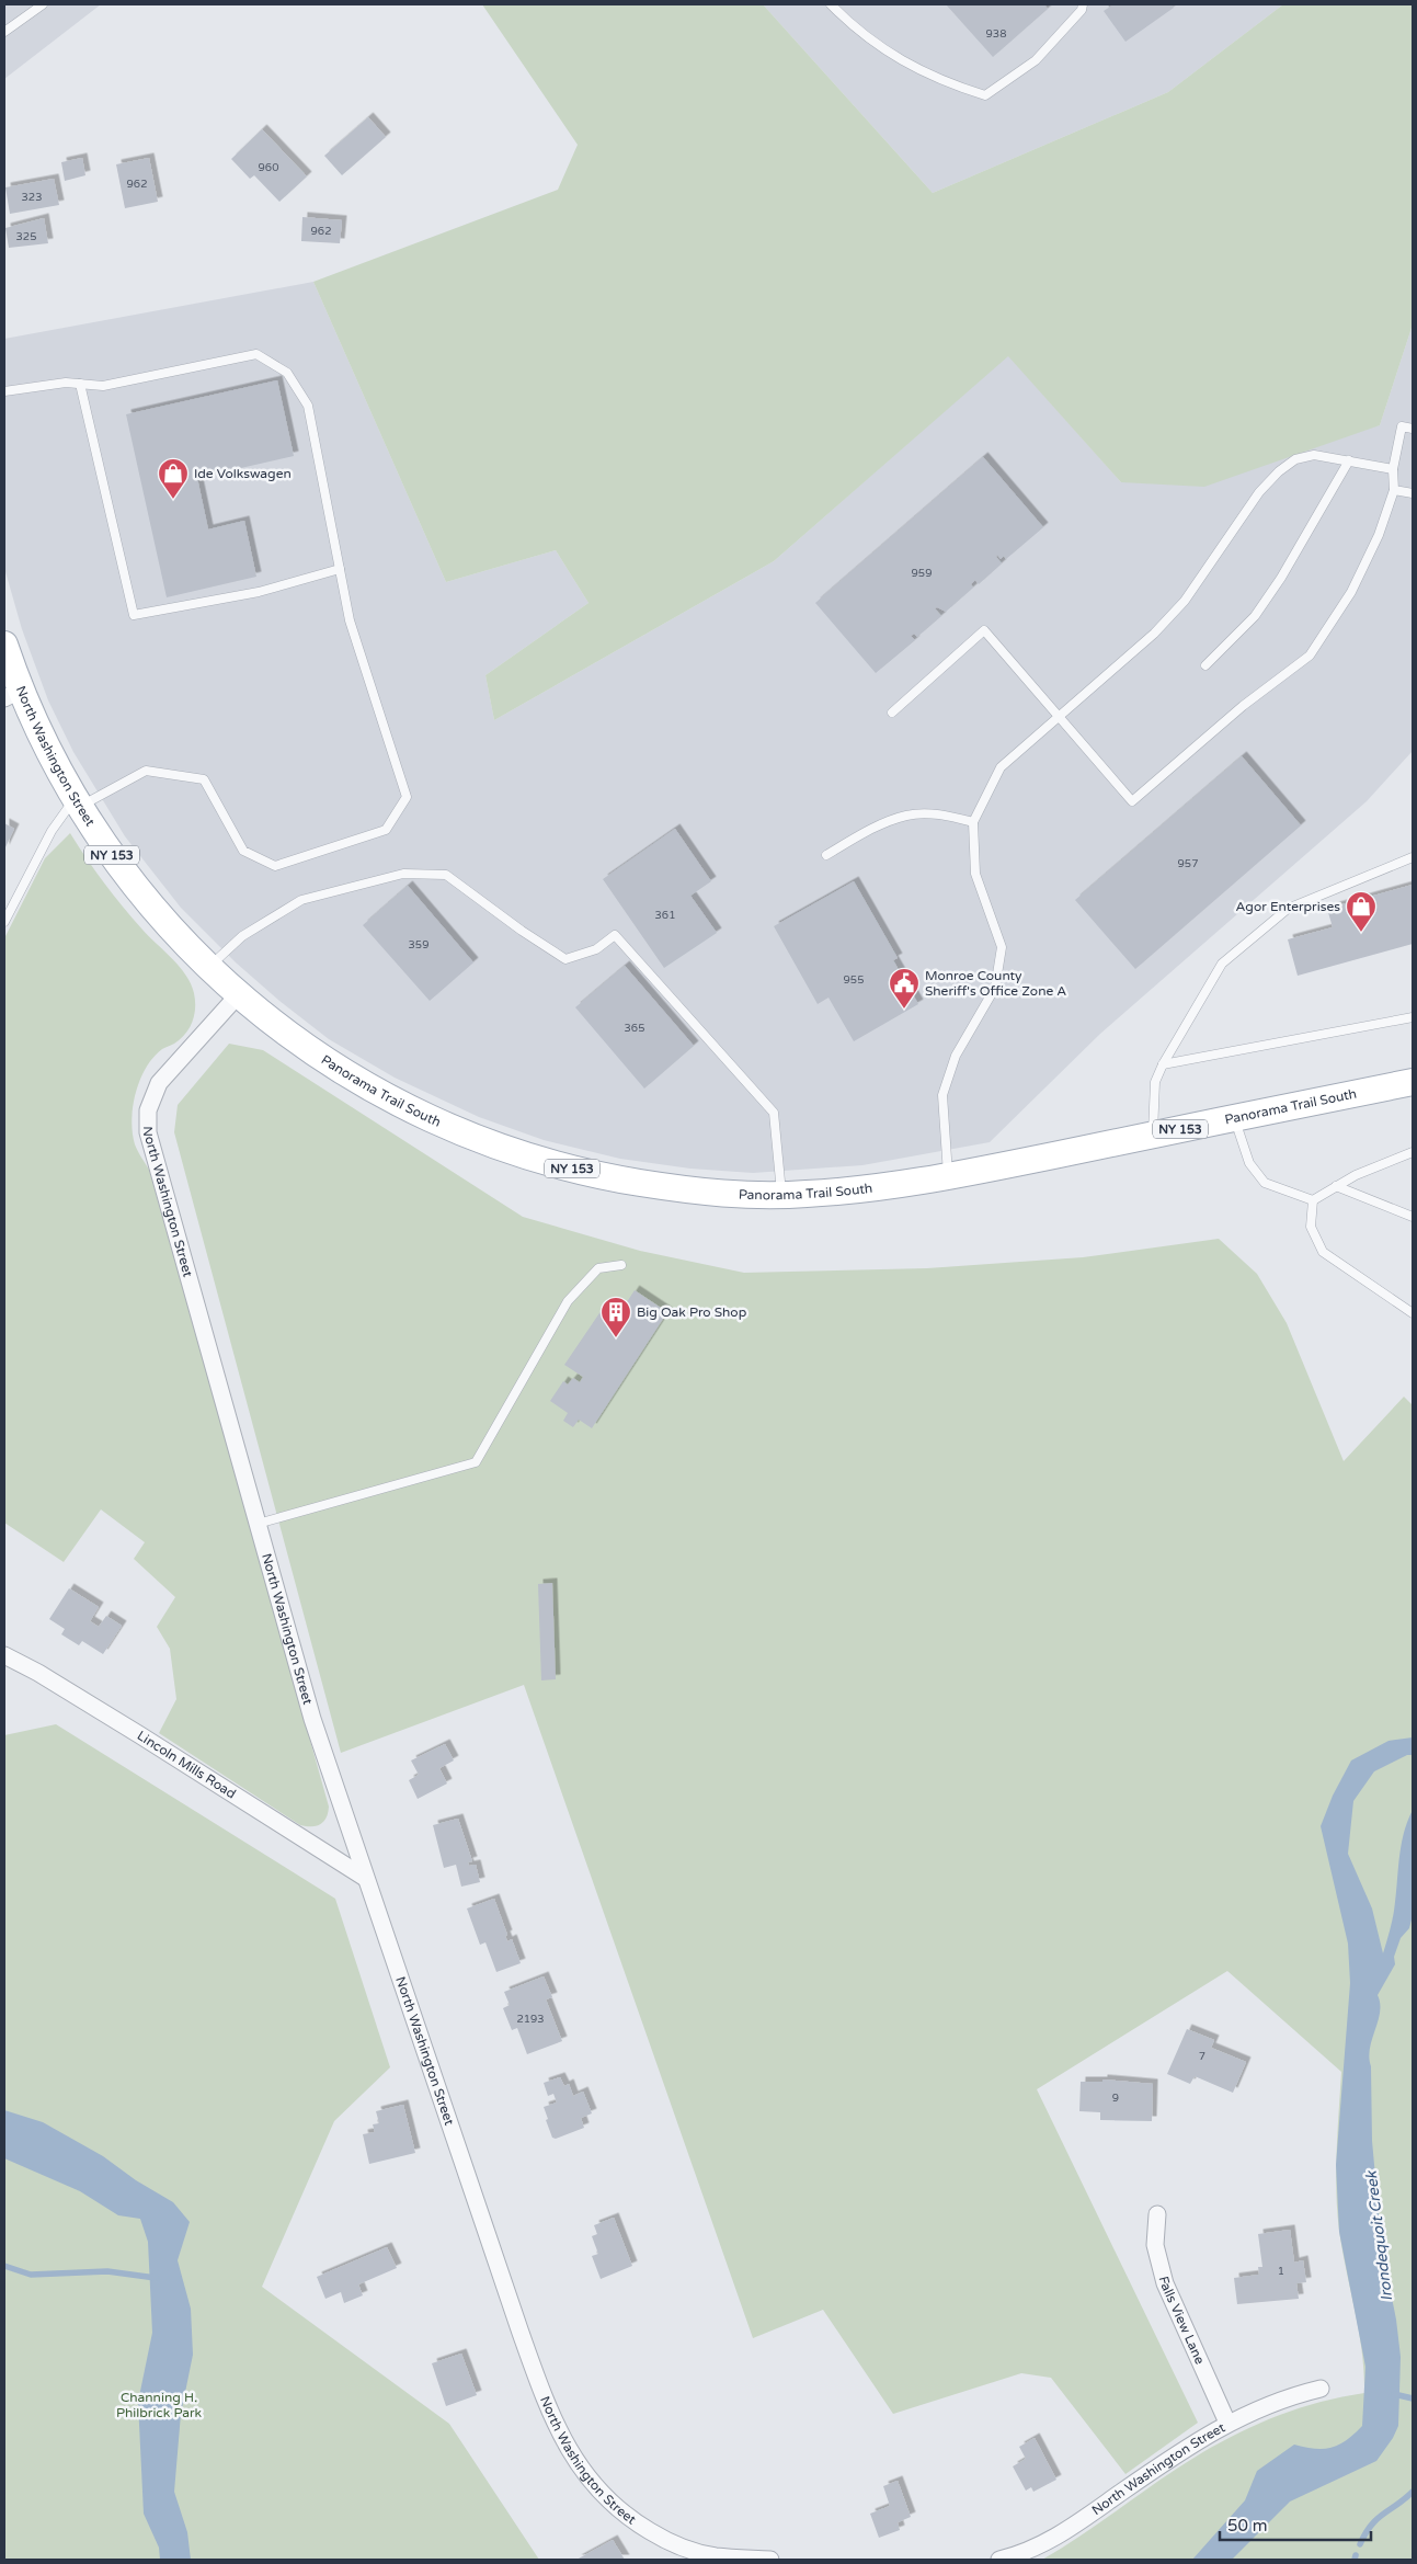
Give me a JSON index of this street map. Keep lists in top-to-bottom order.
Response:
{
  "streets": {
    "main road": ["North Washington Street", "NY 153", "Panorama Trail South"],
    "street": ["Lincoln Mills Road", "Falls View Lane"]
  },
  "crossings": [
    ["North Washington Street", "Panorama Trail South"],
    ["North Washington Street", "Lincoln Mills Road"],
    ["North Washington Street", "Falls View Lane"]
  ],
  "water": ["Irondequoit Creek"],
  "parks": ["Channing H. Philbrick Park"],
  "places": {
    "shop": ["Ide Volkswagen", "Agor Enterprises"],
    "public building": ["Monroe County Sheriff's Office Zone A"],
    "building": ["Big Oak Pro Shop"]
  },
  "house_numbers": [
    "938",
    "960",
    "962",
    "323",
    "962",
    "325",
    "959",
    "957",
    "361",
    "359",
    "955",
    "365",
    "2193",
    "7",
    "9",
    "1"
  ],
  "scale_bar": "50 m"
}
